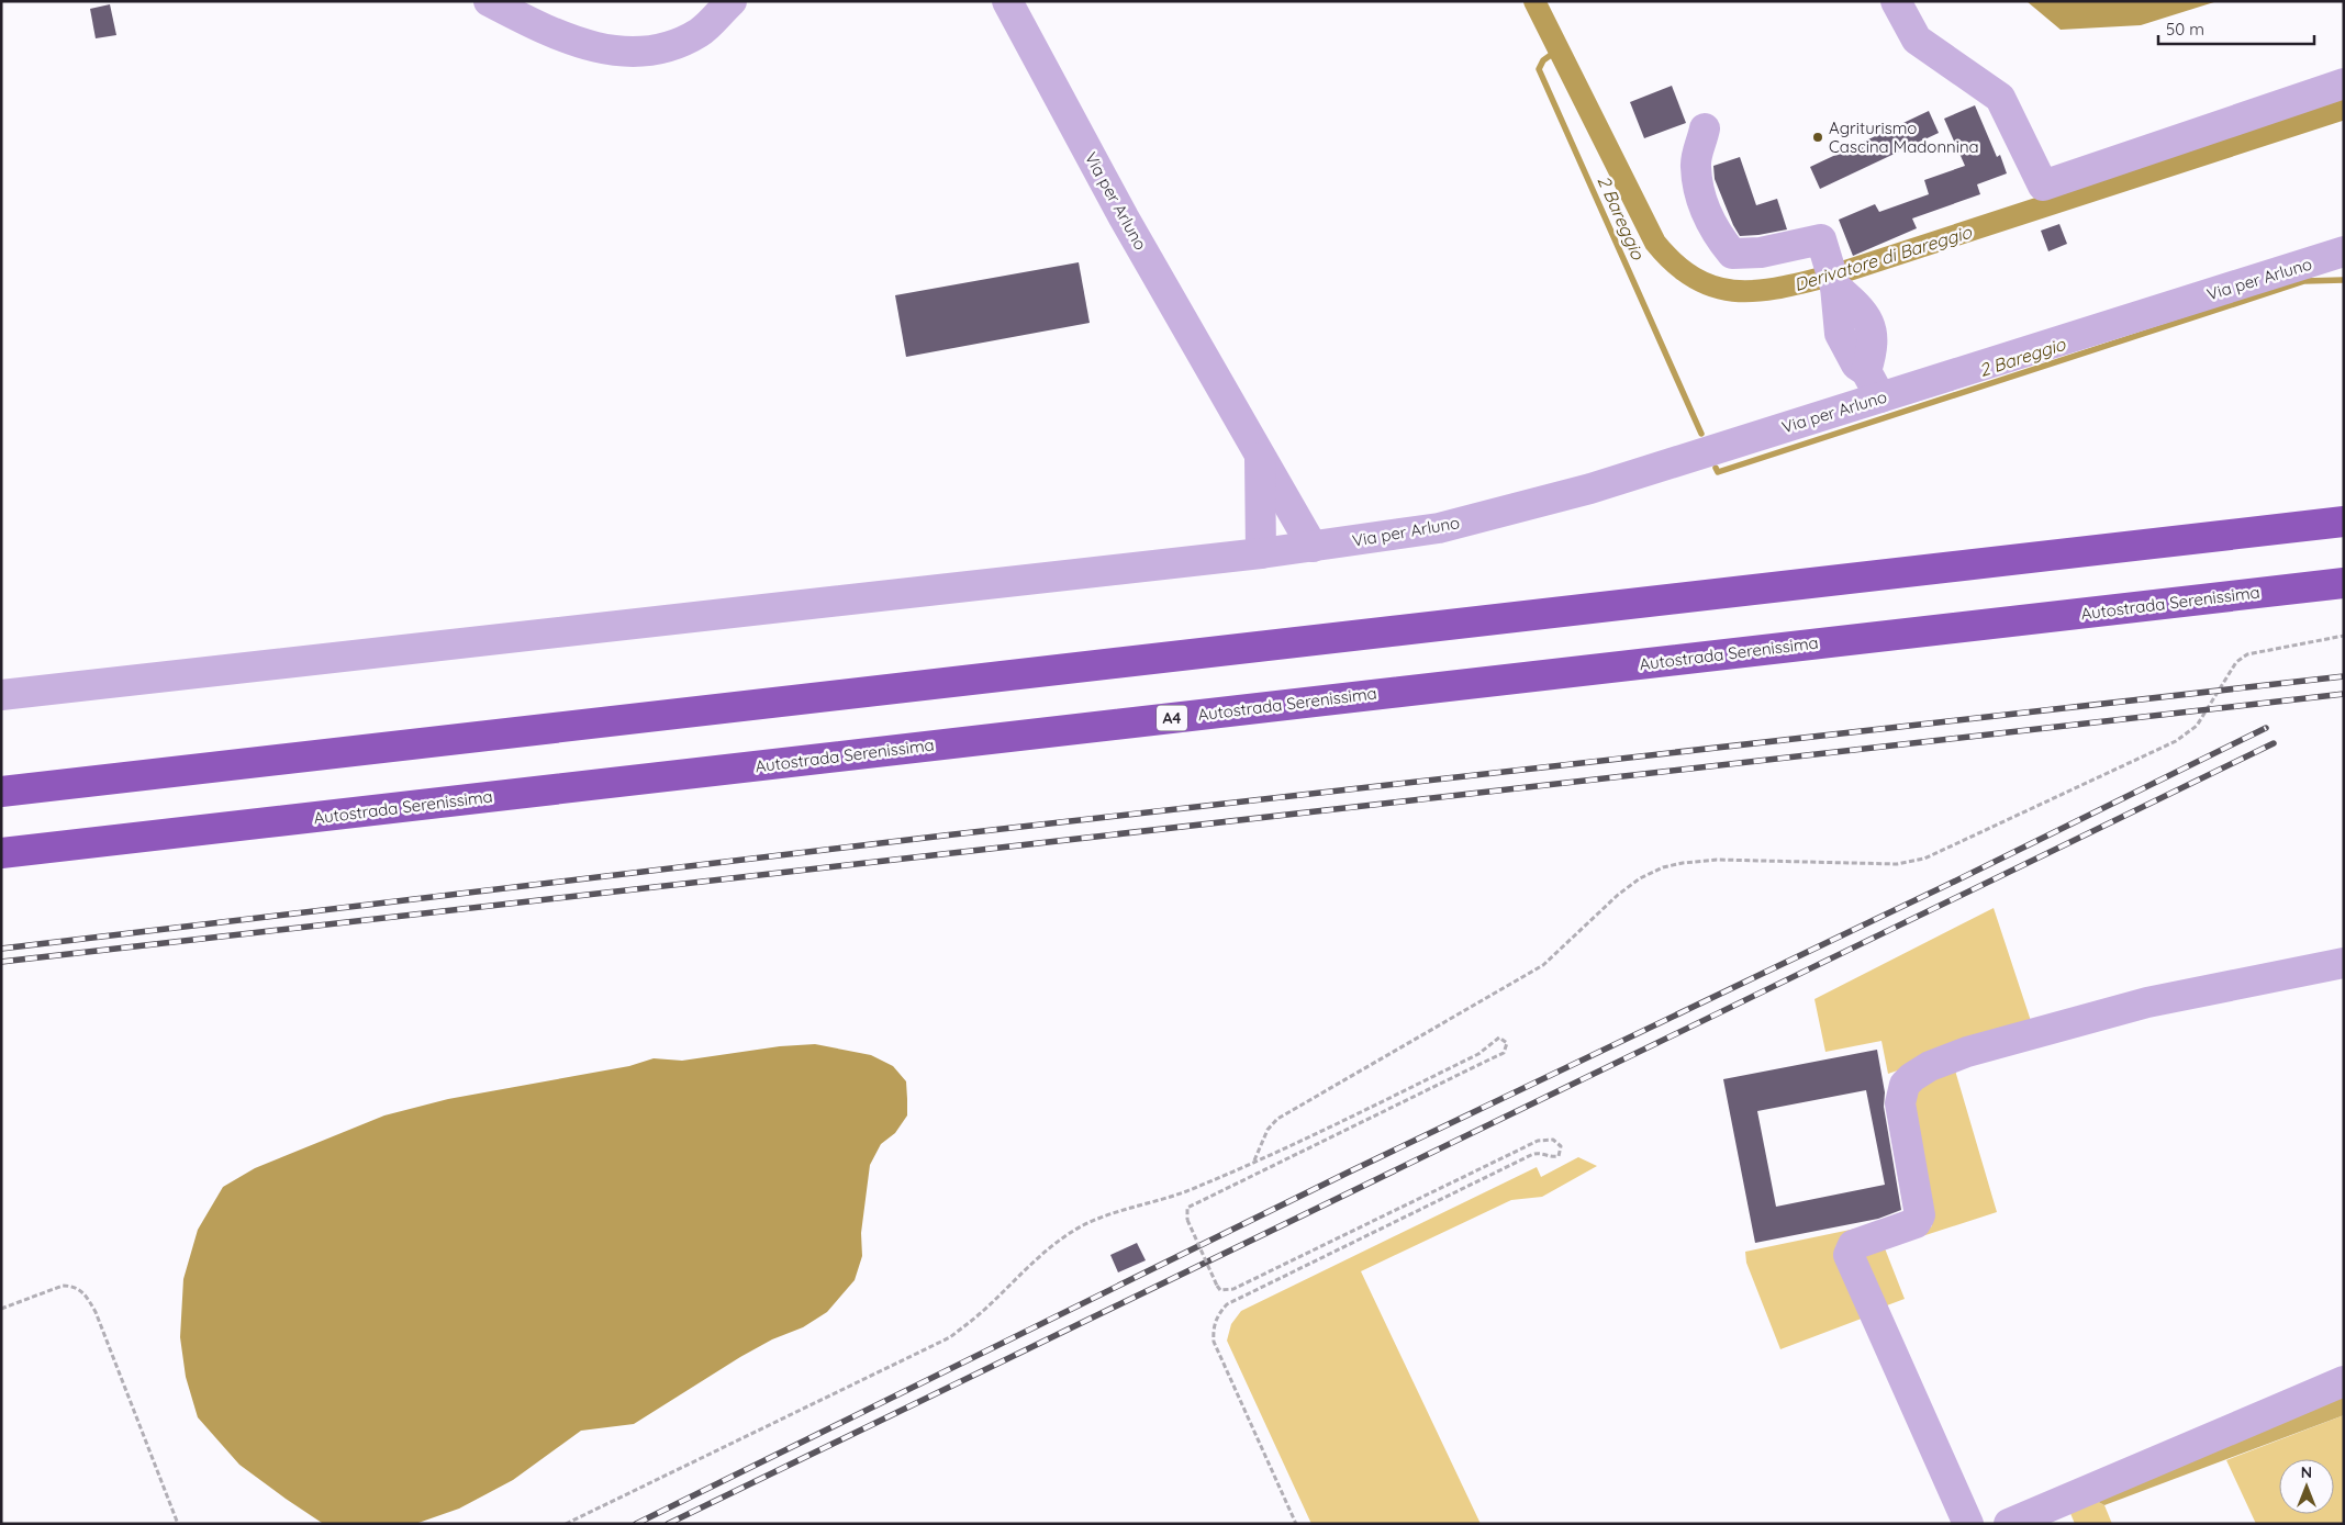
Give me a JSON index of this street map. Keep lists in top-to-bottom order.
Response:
{
  "streets": {
    "highway": ["Autostrada Serenissima", "A4"],
    "street": ["Via per Arluno"]
  },
  "water": ["2 Bareggio", "Derivatore di Bareggio"],
  "places": ["Agriturismo Cascina Madonnina"],
  "scale_bar": "50 m",
  "north": "top"
}
